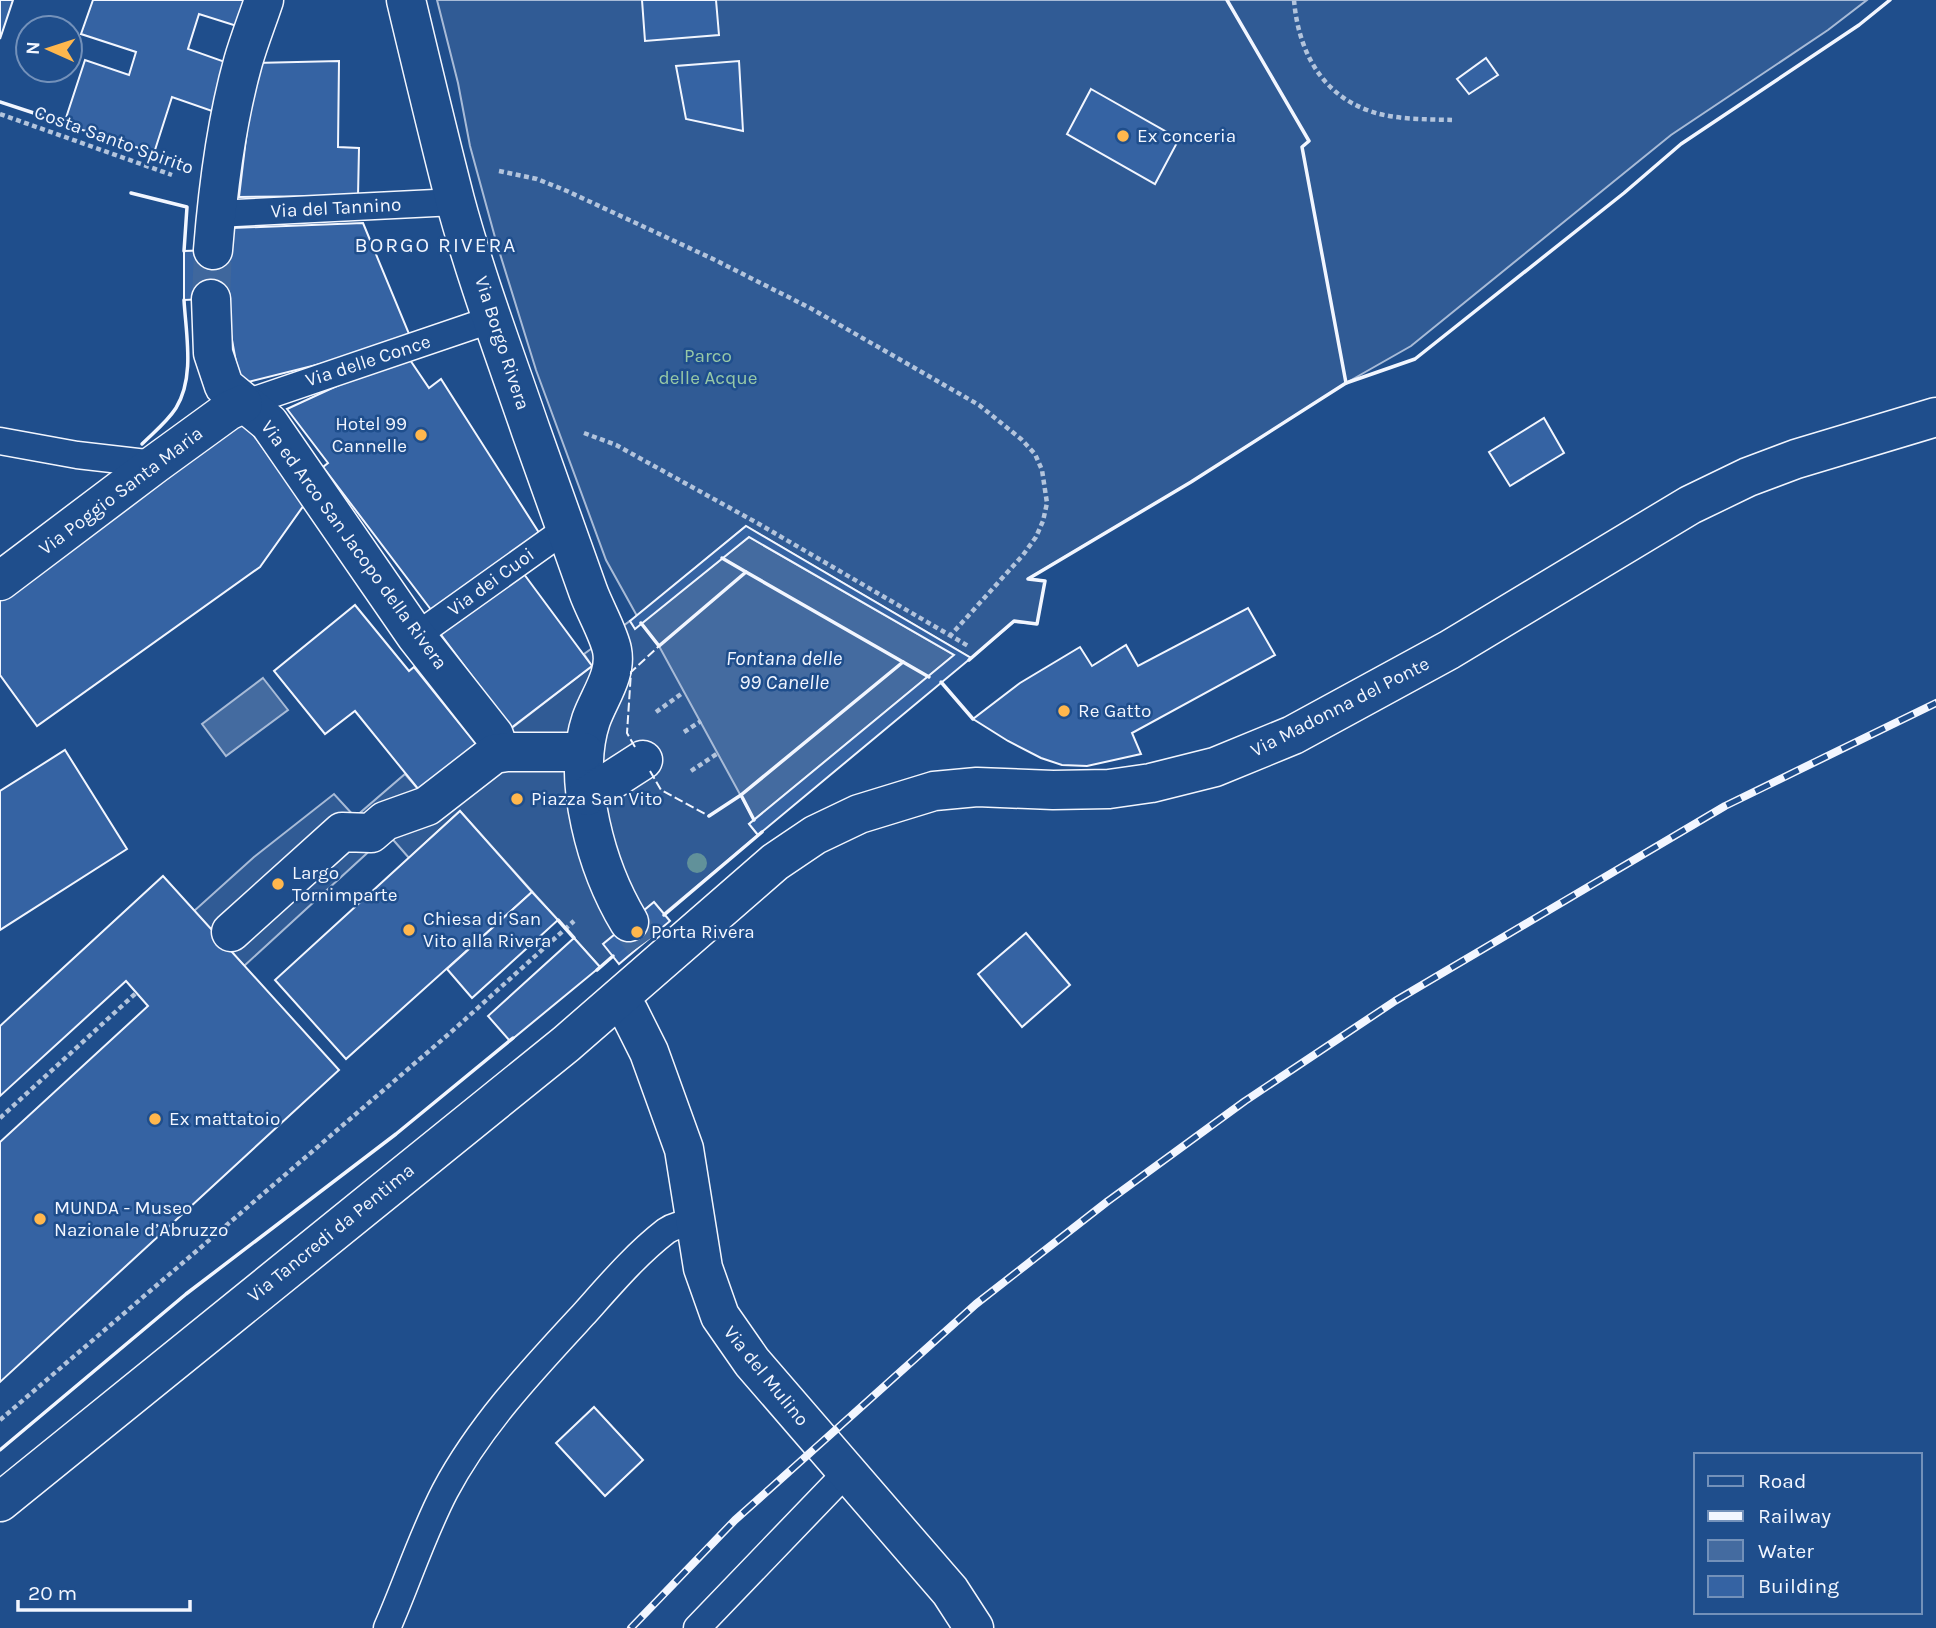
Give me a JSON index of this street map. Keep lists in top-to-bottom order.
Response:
{
  "streets": {
    "street": [
      "Via Borgo Rivera",
      "Via Poggio Santa Maria",
      "Via ed Arco San Jacopo della Rivera",
      "Via Madonna del Ponte",
      "Via Tancredi da Pentima",
      "Via del Mulino"
    ],
    "lane": ["Via del Tannino", "Via delle Conce", "Via dei Cuoi"],
    "path": ["Costa Santo Spirito"]
  },
  "crossings": [
    ["Costa Santo Spirito", "Via del Tannino"],
    ["Via del Tannino", "Via Borgo Rivera"],
    ["Via Borgo Rivera", "Via delle Conce"],
    ["Via Borgo Rivera", "Via dei Cuoi"],
    ["Via delle Conce", "Via Poggio Santa Maria"],
    ["Via delle Conce", "Via ed Arco San Jacopo della Rivera"],
    ["Via Poggio Santa Maria", "Via ed Arco San Jacopo della Rivera"],
    ["Via ed Arco San Jacopo della Rivera", "Via dei Cuoi"],
    ["Via Madonna del Ponte", "Via Tancredi da Pentima"],
    ["Via Tancredi da Pentima", "Via del Mulino"]
  ],
  "districts": ["BORGO RIVERA"],
  "water": ["Fontana delle 99 Canelle"],
  "parks": ["Parco delle Acque"],
  "places": [
    "Ex conceria",
    "Hotel 99 Cannelle",
    "Re Gatto",
    "Piazza San Vito",
    "Largo Tornimparte",
    "Chiesa di San Vito alla Rivera",
    "Porta Rivera",
    "Ex mattatoio",
    "MUNDA - Museo Nazionale d’Abruzzo"
  ],
  "legend": [
    "Road",
    "Railway",
    "Water",
    "Building"
  ],
  "scale_bar": "20 m",
  "north": "left"
}
